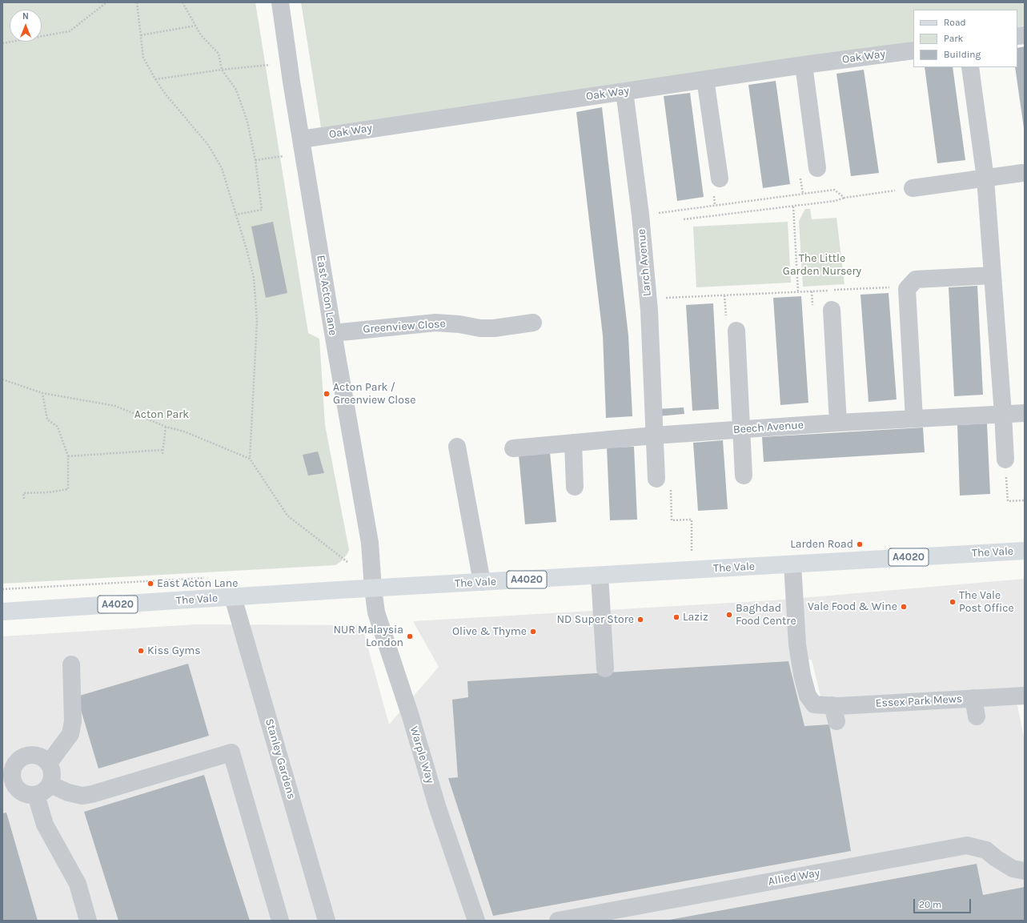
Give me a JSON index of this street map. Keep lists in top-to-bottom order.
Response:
{
  "streets": {
    "main road": ["The Vale", "A4020"],
    "street": [
      "Oak Way",
      "Larch Avenue",
      "East Acton Lane",
      "Greenview Close",
      "Beech Avenue",
      "Essex Park Mews",
      "Warple Way",
      "Stanley Gardens",
      "Allied Way"
    ]
  },
  "crossings": [
    ["Oak Way", "Larch Avenue"],
    ["Oak Way", "East Acton Lane"],
    ["Larch Avenue", "Beech Avenue"],
    ["East Acton Lane", "Greenview Close"],
    ["East Acton Lane", "The Vale"],
    ["East Acton Lane", "Warple Way"],
    ["The Vale", "Essex Park Mews"],
    ["The Vale", "Warple Way"],
    ["The Vale", "Stanley Gardens"]
  ],
  "parks": ["The Little Garden Nursery", "Acton Park"],
  "places": [
    "Acton Park / Greenview Close",
    "Larden Road",
    "East Acton Lane",
    "The Vale Post Office",
    "Vale Food & Wine",
    "Baghdad Food Centre",
    "Laziz",
    "ND Super Store",
    "Olive & Thyme",
    "NUR Malaysia London",
    "Kiss Gyms"
  ],
  "legend": ["Road", "Park", "Building"],
  "scale_bar": "20 m",
  "north": "top"
}
